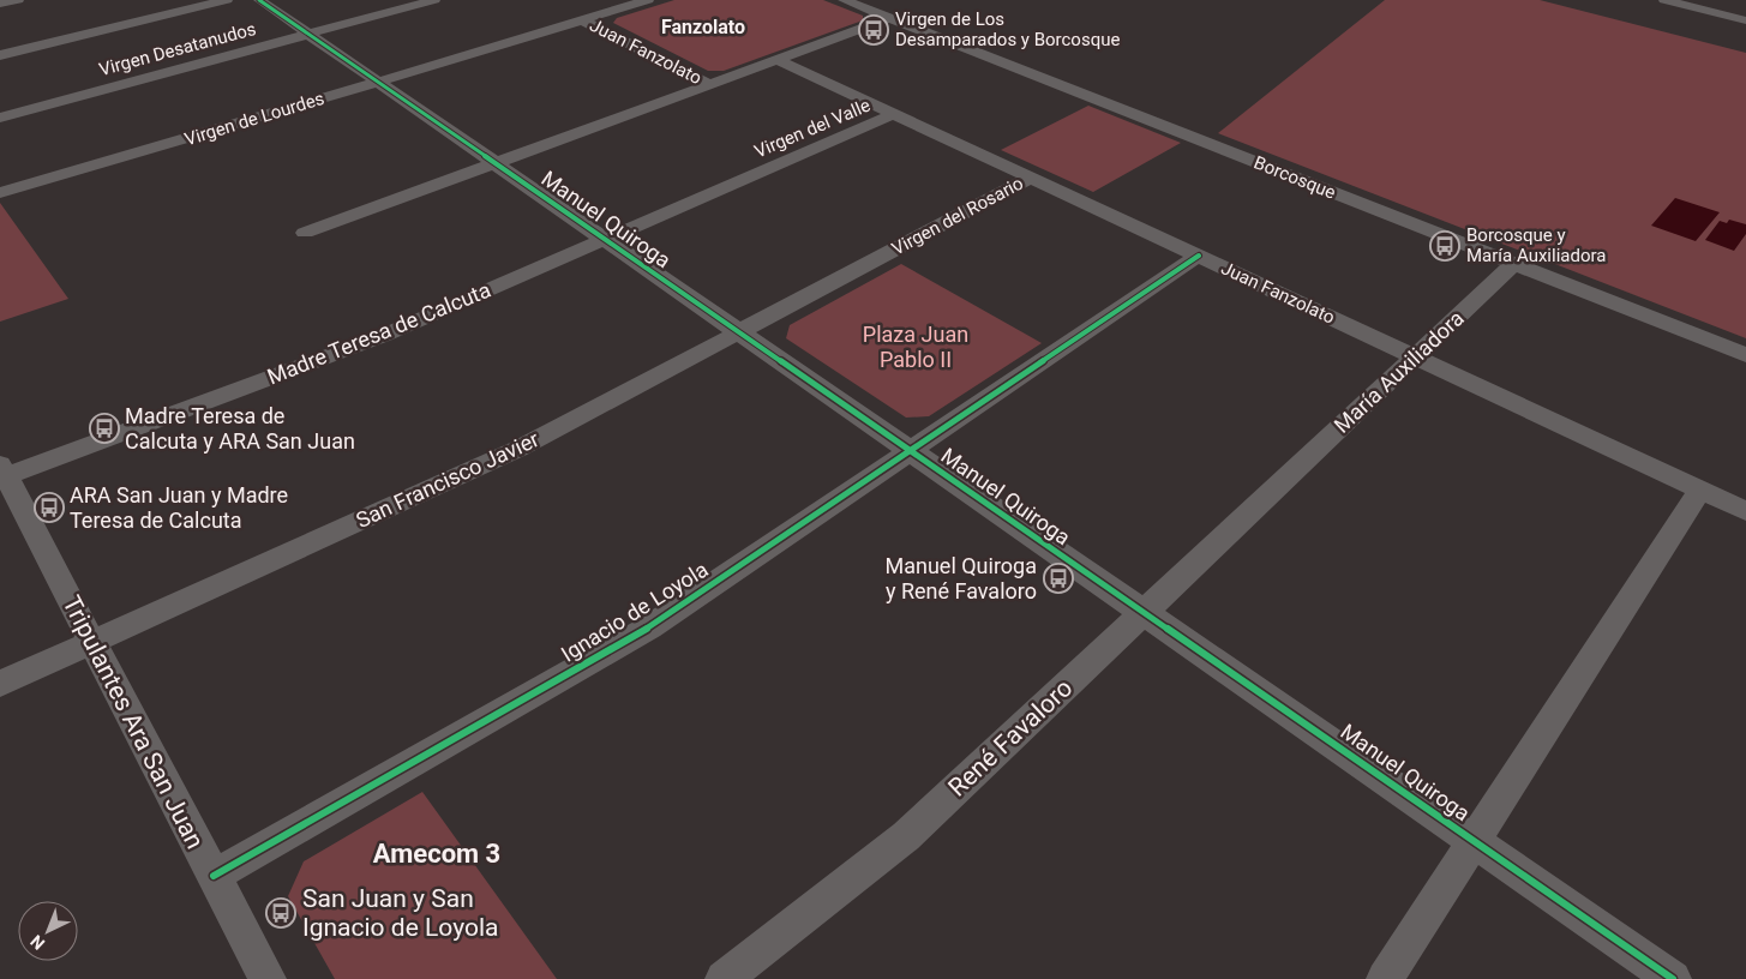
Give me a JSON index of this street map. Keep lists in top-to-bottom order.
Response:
{
  "streets": {
    "street": [
      "Virgen Desatanudos",
      "Juan Fanzolato",
      "Virgen de Lourdes",
      "Virgen del Valle",
      "Borcosque",
      "Virgen del Rosario",
      "Manuel Quiroga",
      "Madre Teresa de Calcuta",
      "María Auxiliadora",
      "San Francisco Javier",
      "Ignacio de Loyola",
      "Tripulantes Ara San Juan",
      "René Favaloro"
    ]
  },
  "crossings": [
    ["Virgen Desatanudos", "Manuel Quiroga"],
    ["Juan Fanzolato", "Virgen de Lourdes"],
    ["Juan Fanzolato", "Virgen del Valle"],
    ["Juan Fanzolato", "Virgen del Rosario"],
    ["Juan Fanzolato", "María Auxiliadora"],
    ["Juan Fanzolato", "Ignacio de Loyola"],
    ["Virgen de Lourdes", "Manuel Quiroga"],
    ["Virgen del Valle", "Madre Teresa de Calcuta"],
    ["Borcosque", "María Auxiliadora"],
    ["Virgen del Rosario", "San Francisco Javier"],
    ["Manuel Quiroga", "Madre Teresa de Calcuta"],
    ["Manuel Quiroga", "San Francisco Javier"],
    ["Manuel Quiroga", "Ignacio de Loyola"],
    ["Manuel Quiroga", "René Favaloro"],
    ["Madre Teresa de Calcuta", "Tripulantes Ara San Juan"],
    ["María Auxiliadora", "René Favaloro"],
    ["San Francisco Javier", "Tripulantes Ara San Juan"],
    ["Ignacio de Loyola", "Tripulantes Ara San Juan"]
  ],
  "districts": ["Fanzolato", "Amecom 3"],
  "parks": ["Plaza Juan Pablo II"],
  "places": {
    "bus stop": [
      "Virgen de Los Desamparados y Borcosque",
      "Borcosque y María Auxiliadora",
      "Madre Teresa de Calcuta y ARA San Juan",
      "ARA San Juan y Madre Teresa de Calcuta",
      "Manuel Quiroga y René Favaloro",
      "San Juan y San Ignacio de Loyola"
    ]
  },
  "north": "bottom left"
}
